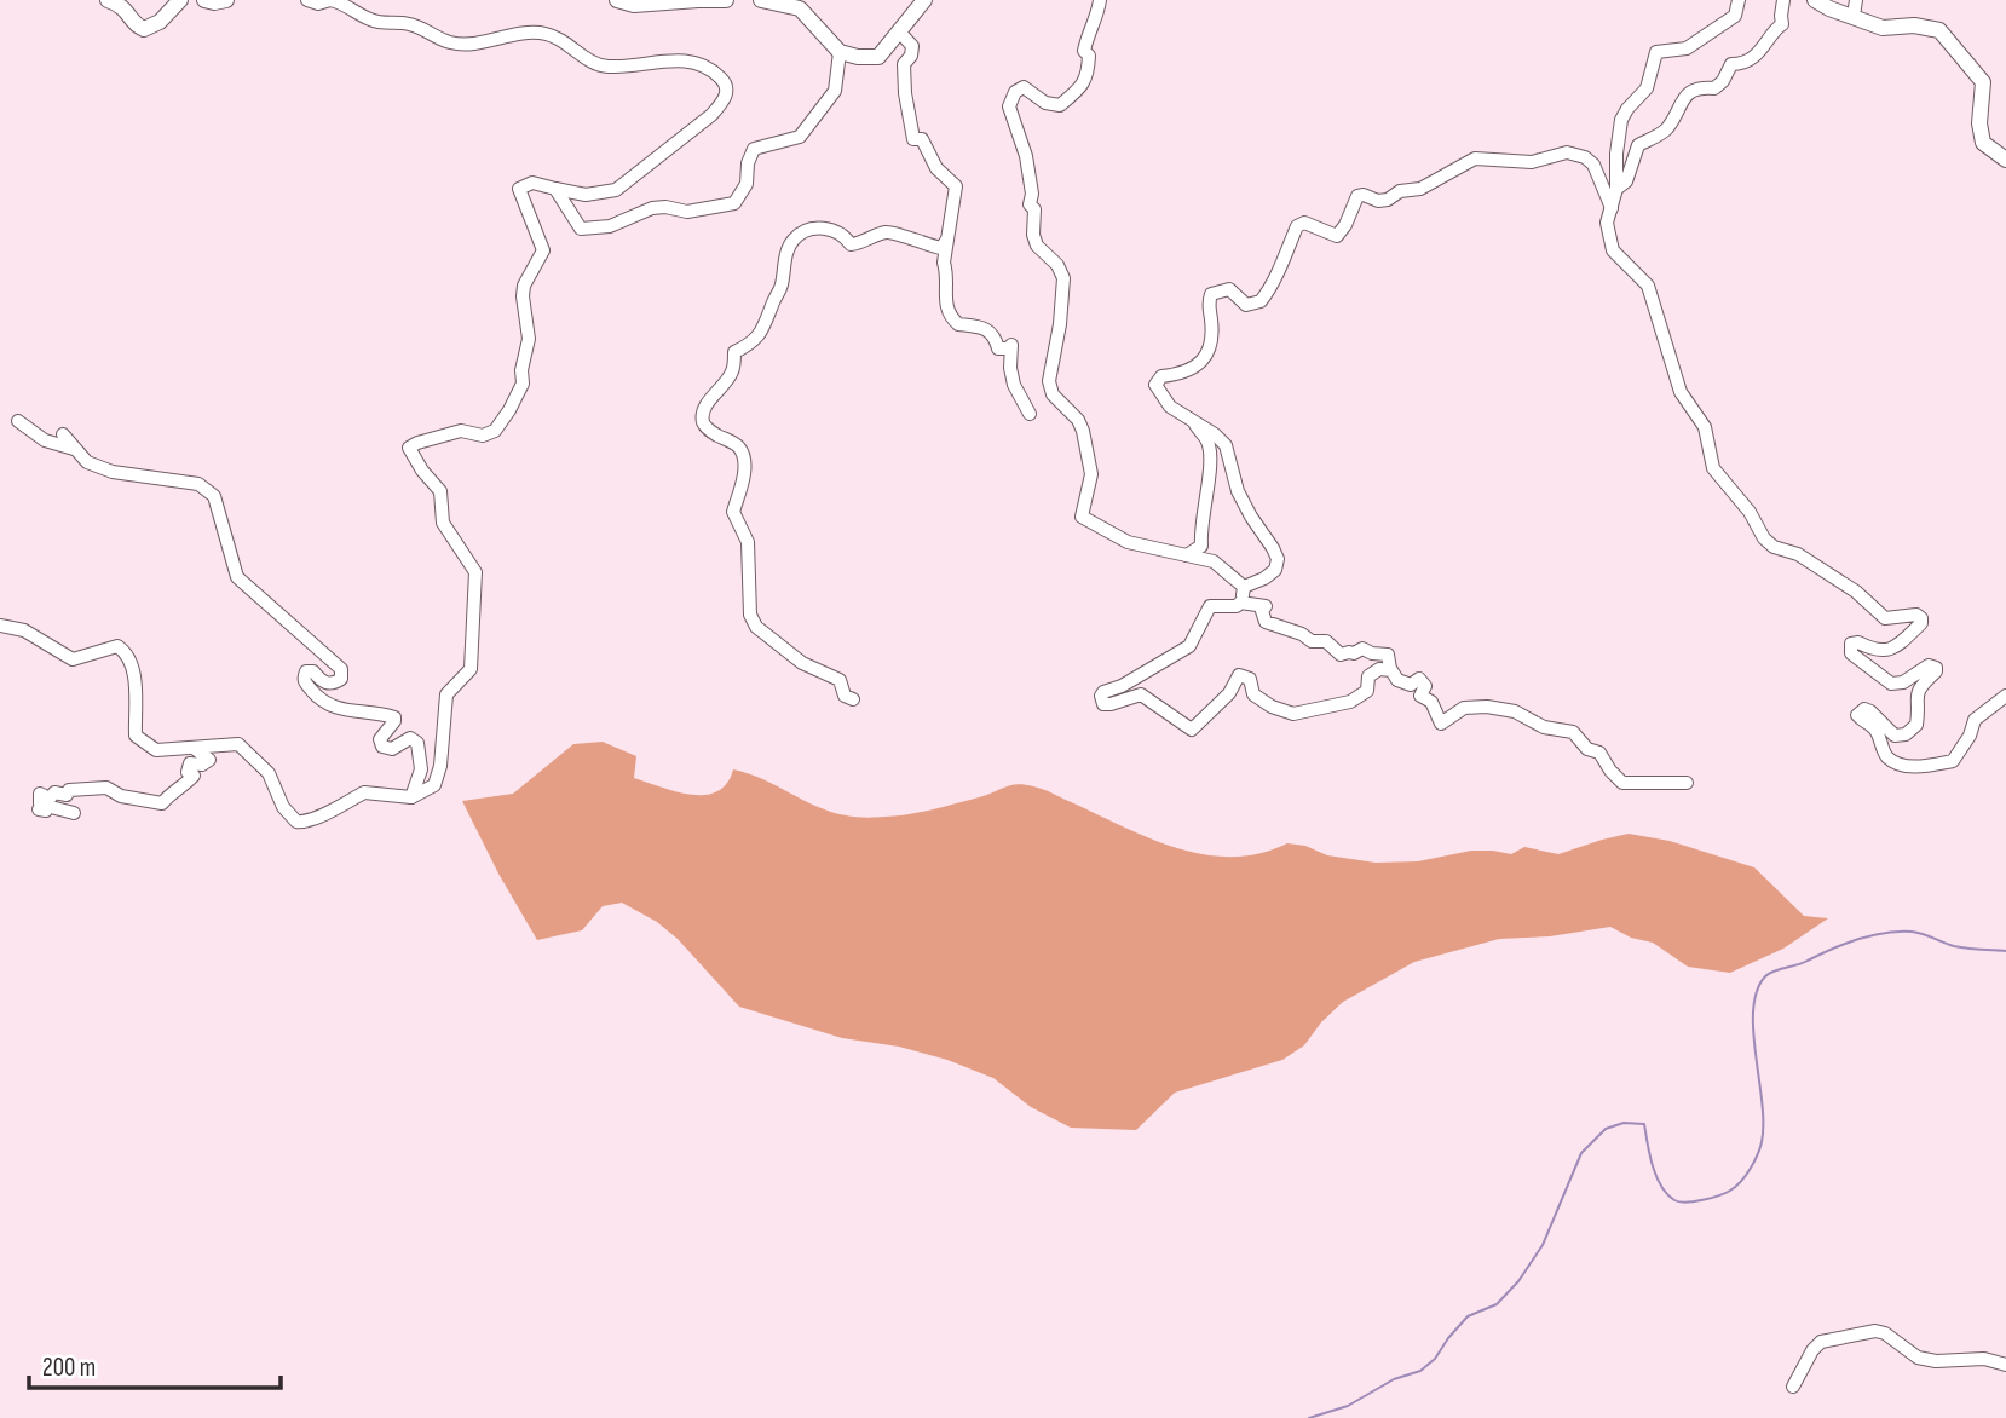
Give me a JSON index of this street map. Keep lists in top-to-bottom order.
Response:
{
  "scale_bar": "200 m"
}
